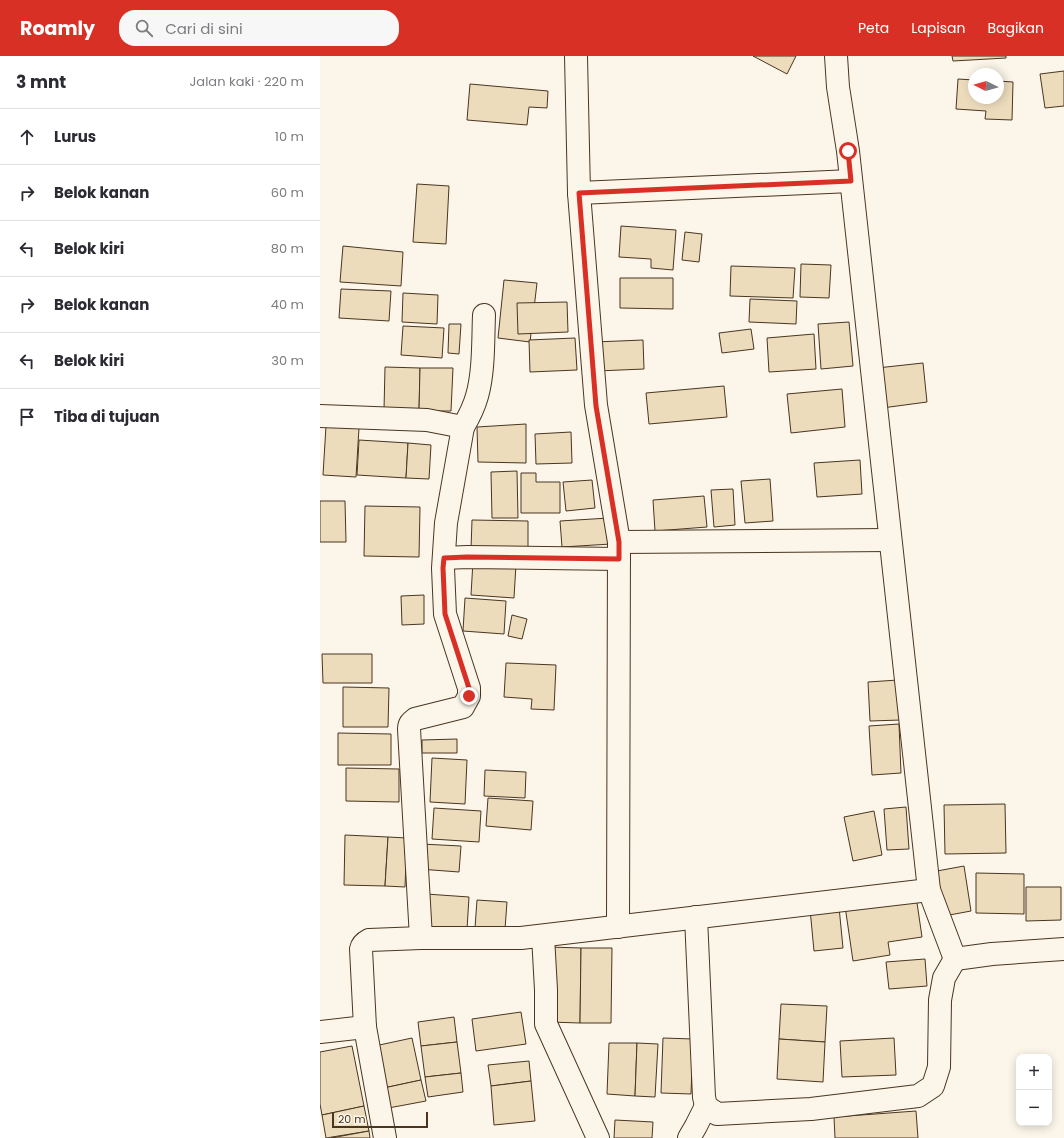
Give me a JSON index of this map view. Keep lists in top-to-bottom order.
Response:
{
  "scale_bar": "20 m",
  "north": "left",
  "page": {
    "header": "Roamly",
    "search": "Cari di sini",
    "nav": ["Peta", "Lapisan", "Bagikan"],
    "heading": ["3 mnt", "Jalan kaki · 220 m"],
    "list": [
      ["Lurus", "10 m"],
      ["Belok kanan", "60 m"],
      ["Belok kiri", "80 m"],
      ["Belok kanan", "40 m"],
      ["Belok kiri", "30 m"],
      "Tiba di tujuan"
    ],
    "map_buttons": ["+", "−"],
    "scale": "20 m"
  }
}
